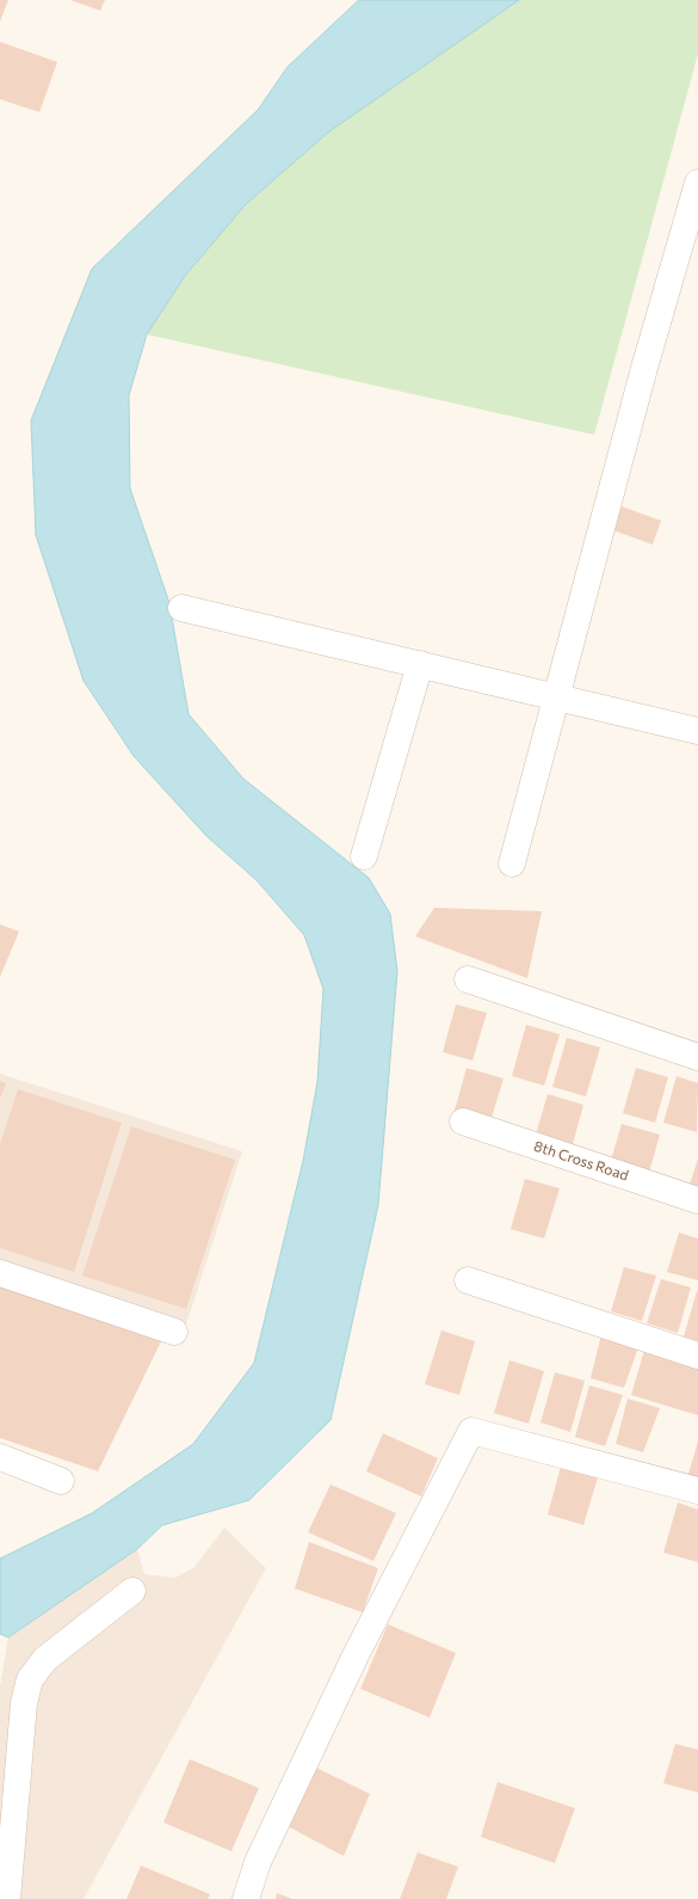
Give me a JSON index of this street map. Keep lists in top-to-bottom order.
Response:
{
  "streets": {
    "street": ["8th Cross Road"]
  }
}
